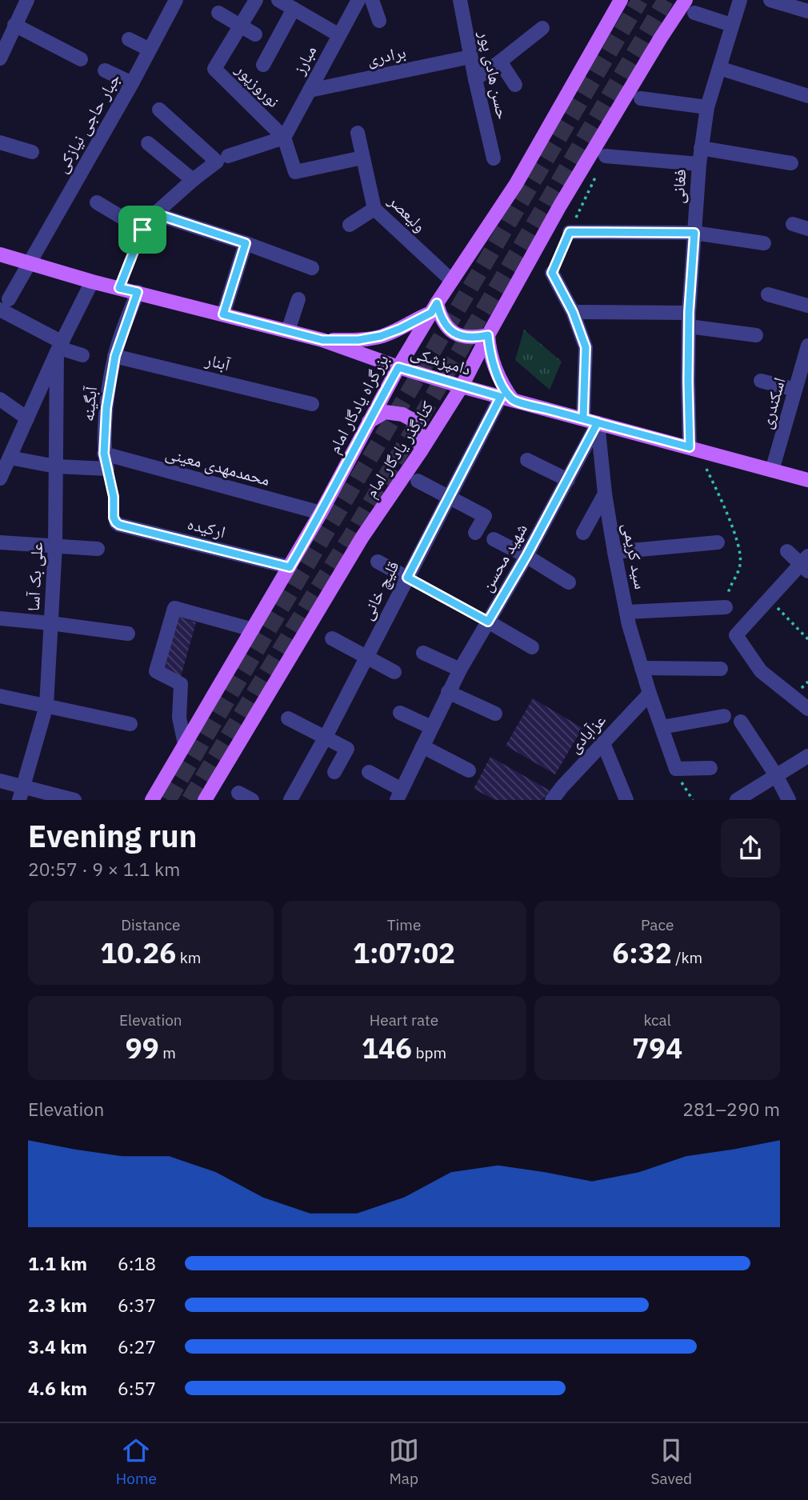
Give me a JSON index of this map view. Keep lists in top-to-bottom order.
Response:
{
  "streets": {
    "main road": ["دامپزشکی", "بزرگراه یادگار امام", "کنارگذر یادگار امام"],
    "street": [
      "برادری",
      "مبارز",
      "حسن هادی پور",
      "نوروزپور",
      "جبار حاجی نیازکی",
      "فغانی",
      "ولیعصر",
      "آبنار",
      "اسکندری",
      "آبگینه",
      "محمدمهدی معینی",
      "ارکیده",
      "سید کریمی",
      "شهید محسن",
      "علی بک آسا",
      "قلیچ خانی",
      "عزآبادی"
    ]
  },
  "crossings": [
    ["برادری", "مبارز"],
    ["برادری", "حسن هادی پور"],
    ["مبارز", "نوروزپور"],
    ["جبار حاجی نیازکی", "دامپزشکی"],
    ["فغانی", "دامپزشکی"],
    ["ولیعصر", "بزرگراه یادگار امام"],
    ["دامپزشکی", "اسکندری"],
    ["دامپزشکی", "آبگینه"],
    ["دامپزشکی", "بزرگراه یادگار امام"],
    ["دامپزشکی", "کنارگذر یادگار امام"],
    ["دامپزشکی", "سید کریمی"],
    ["دامپزشکی", "شهید محسن"],
    ["دامپزشکی", "قلیچ خانی"],
    ["آبنار", "آبگینه"],
    ["آبگینه", "محمدمهدی معینی"],
    ["بزرگراه یادگار امام", "محمدمهدی معینی"],
    ["بزرگراه یادگار امام", "ارکیده"],
    ["سید کریمی", "شهید محسن"],
    ["سید کریمی", "عزآبادی"]
  ],
  "page": {
    "heading": ["Evening run", "20:57 · 9 × 1.1 km"],
    "stats": [
      ["Distance", "10.26 km"],
      ["Time", "1:07:02"],
      ["Pace", "6:32 /km"],
      ["Elevation", "99 m"],
      ["Heart rate", "146 bpm"],
      ["kcal", "794"]
    ],
    "chart": ["Elevation", "281–290 m"],
    "list": [
      {
        "name": "1.1 km",
        "note": "6:18"
      },
      {
        "name": "2.3 km",
        "note": "6:37"
      },
      {
        "name": "3.4 km",
        "note": "6:27"
      },
      {
        "name": "4.6 km",
        "note": "6:57"
      }
    ],
    "tabs": ["Home", "Map", "Saved"]
  }
}
